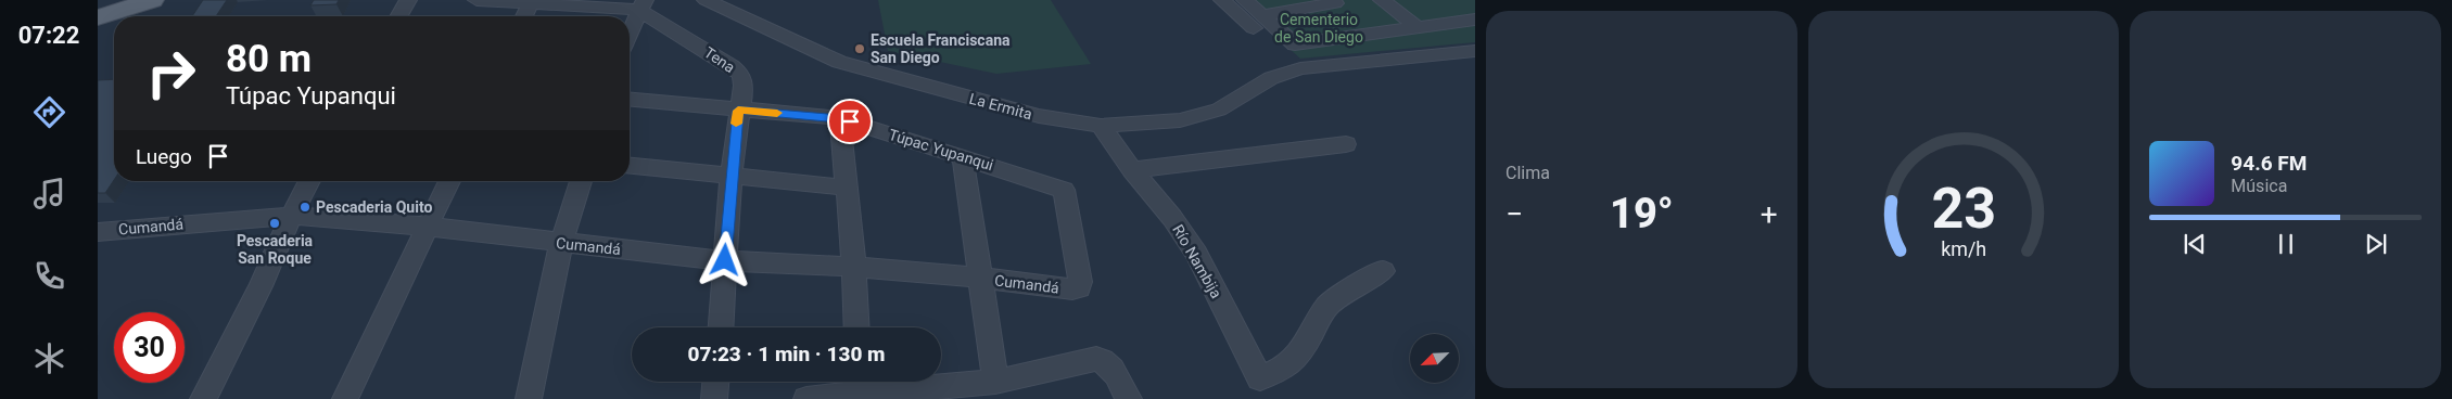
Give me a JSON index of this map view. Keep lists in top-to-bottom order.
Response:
{
  "streets": {
    "street": [
      "Tena",
      "La Ermita",
      "Túpac Yupanqui",
      "Cumandá",
      "Río Nambija"
    ]
  },
  "crossings": [
    ["Tena", "Túpac Yupanqui"],
    ["Tena", "Cumandá"],
    ["La Ermita", "Río Nambija"],
    ["Túpac Yupanqui", "Cumandá"]
  ],
  "parks": ["Cementerio de San Diego"],
  "places": ["Escuela Franciscana San Diego", "Pescaderia Quito", "Pescaderia San Roque"],
  "north": "bottom left",
  "page": {
    "tabs": "07:22",
    "tile": "Clima",
    "turn": ["80 m", "Túpac Yupanqui"],
    "then": "Luego",
    "song": ["94.6 FM", "Música"],
    "heat": ["−", "19°", "+"],
    "limit": "30",
    "trip": "07:23 · 1 min · 130 m",
    "gauge": ["23", "km/h"]
  }
}
